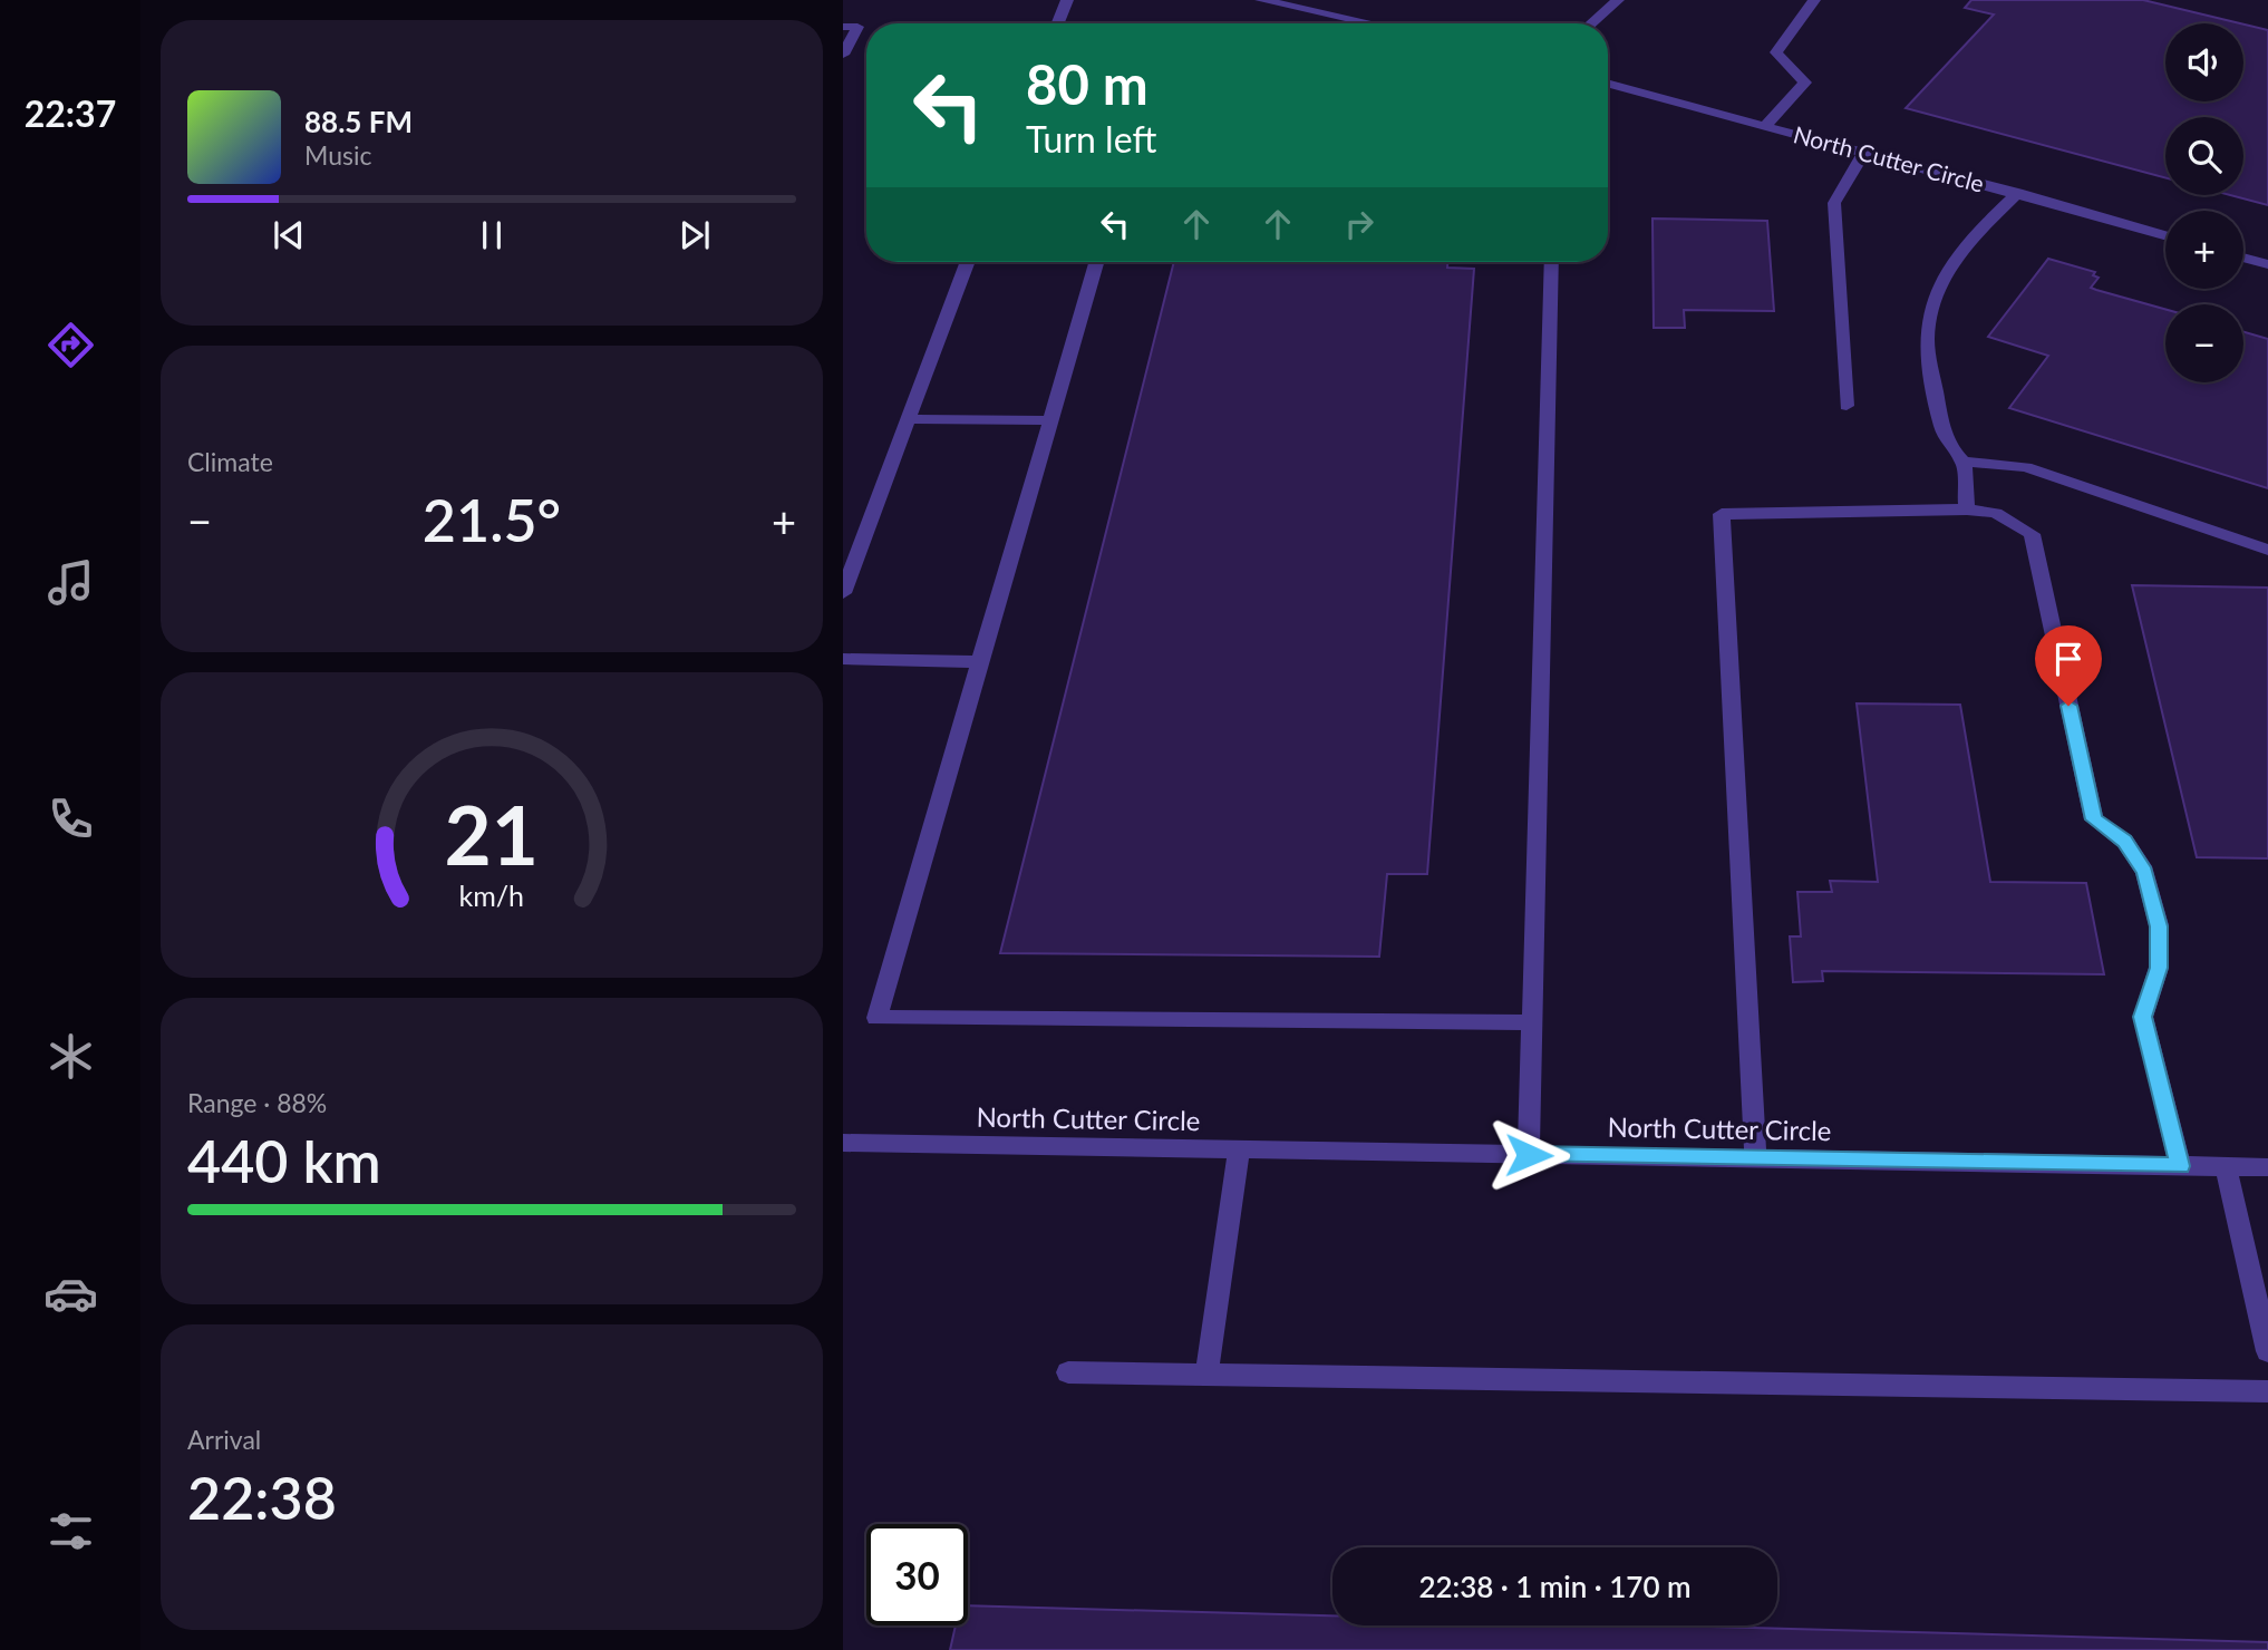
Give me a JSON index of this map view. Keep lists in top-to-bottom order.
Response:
{
  "streets": {
    "street": ["North Cutter Circle"]
  },
  "page": {
    "tabs": "22:37",
    "map_buttons": ["+", "−"],
    "turn": ["80 m", "Turn left"],
    "song": ["88.5 FM", "Music"],
    "tile": [
      "Climate",
      ["Range · 88%", "440 km"],
      ["Arrival", "22:38"]
    ],
    "heat": ["−", "21.5°", "+"],
    "limit": "30",
    "trip": "22:38 · 1 min · 170 m",
    "gauge": ["21", "km/h"]
  }
}
